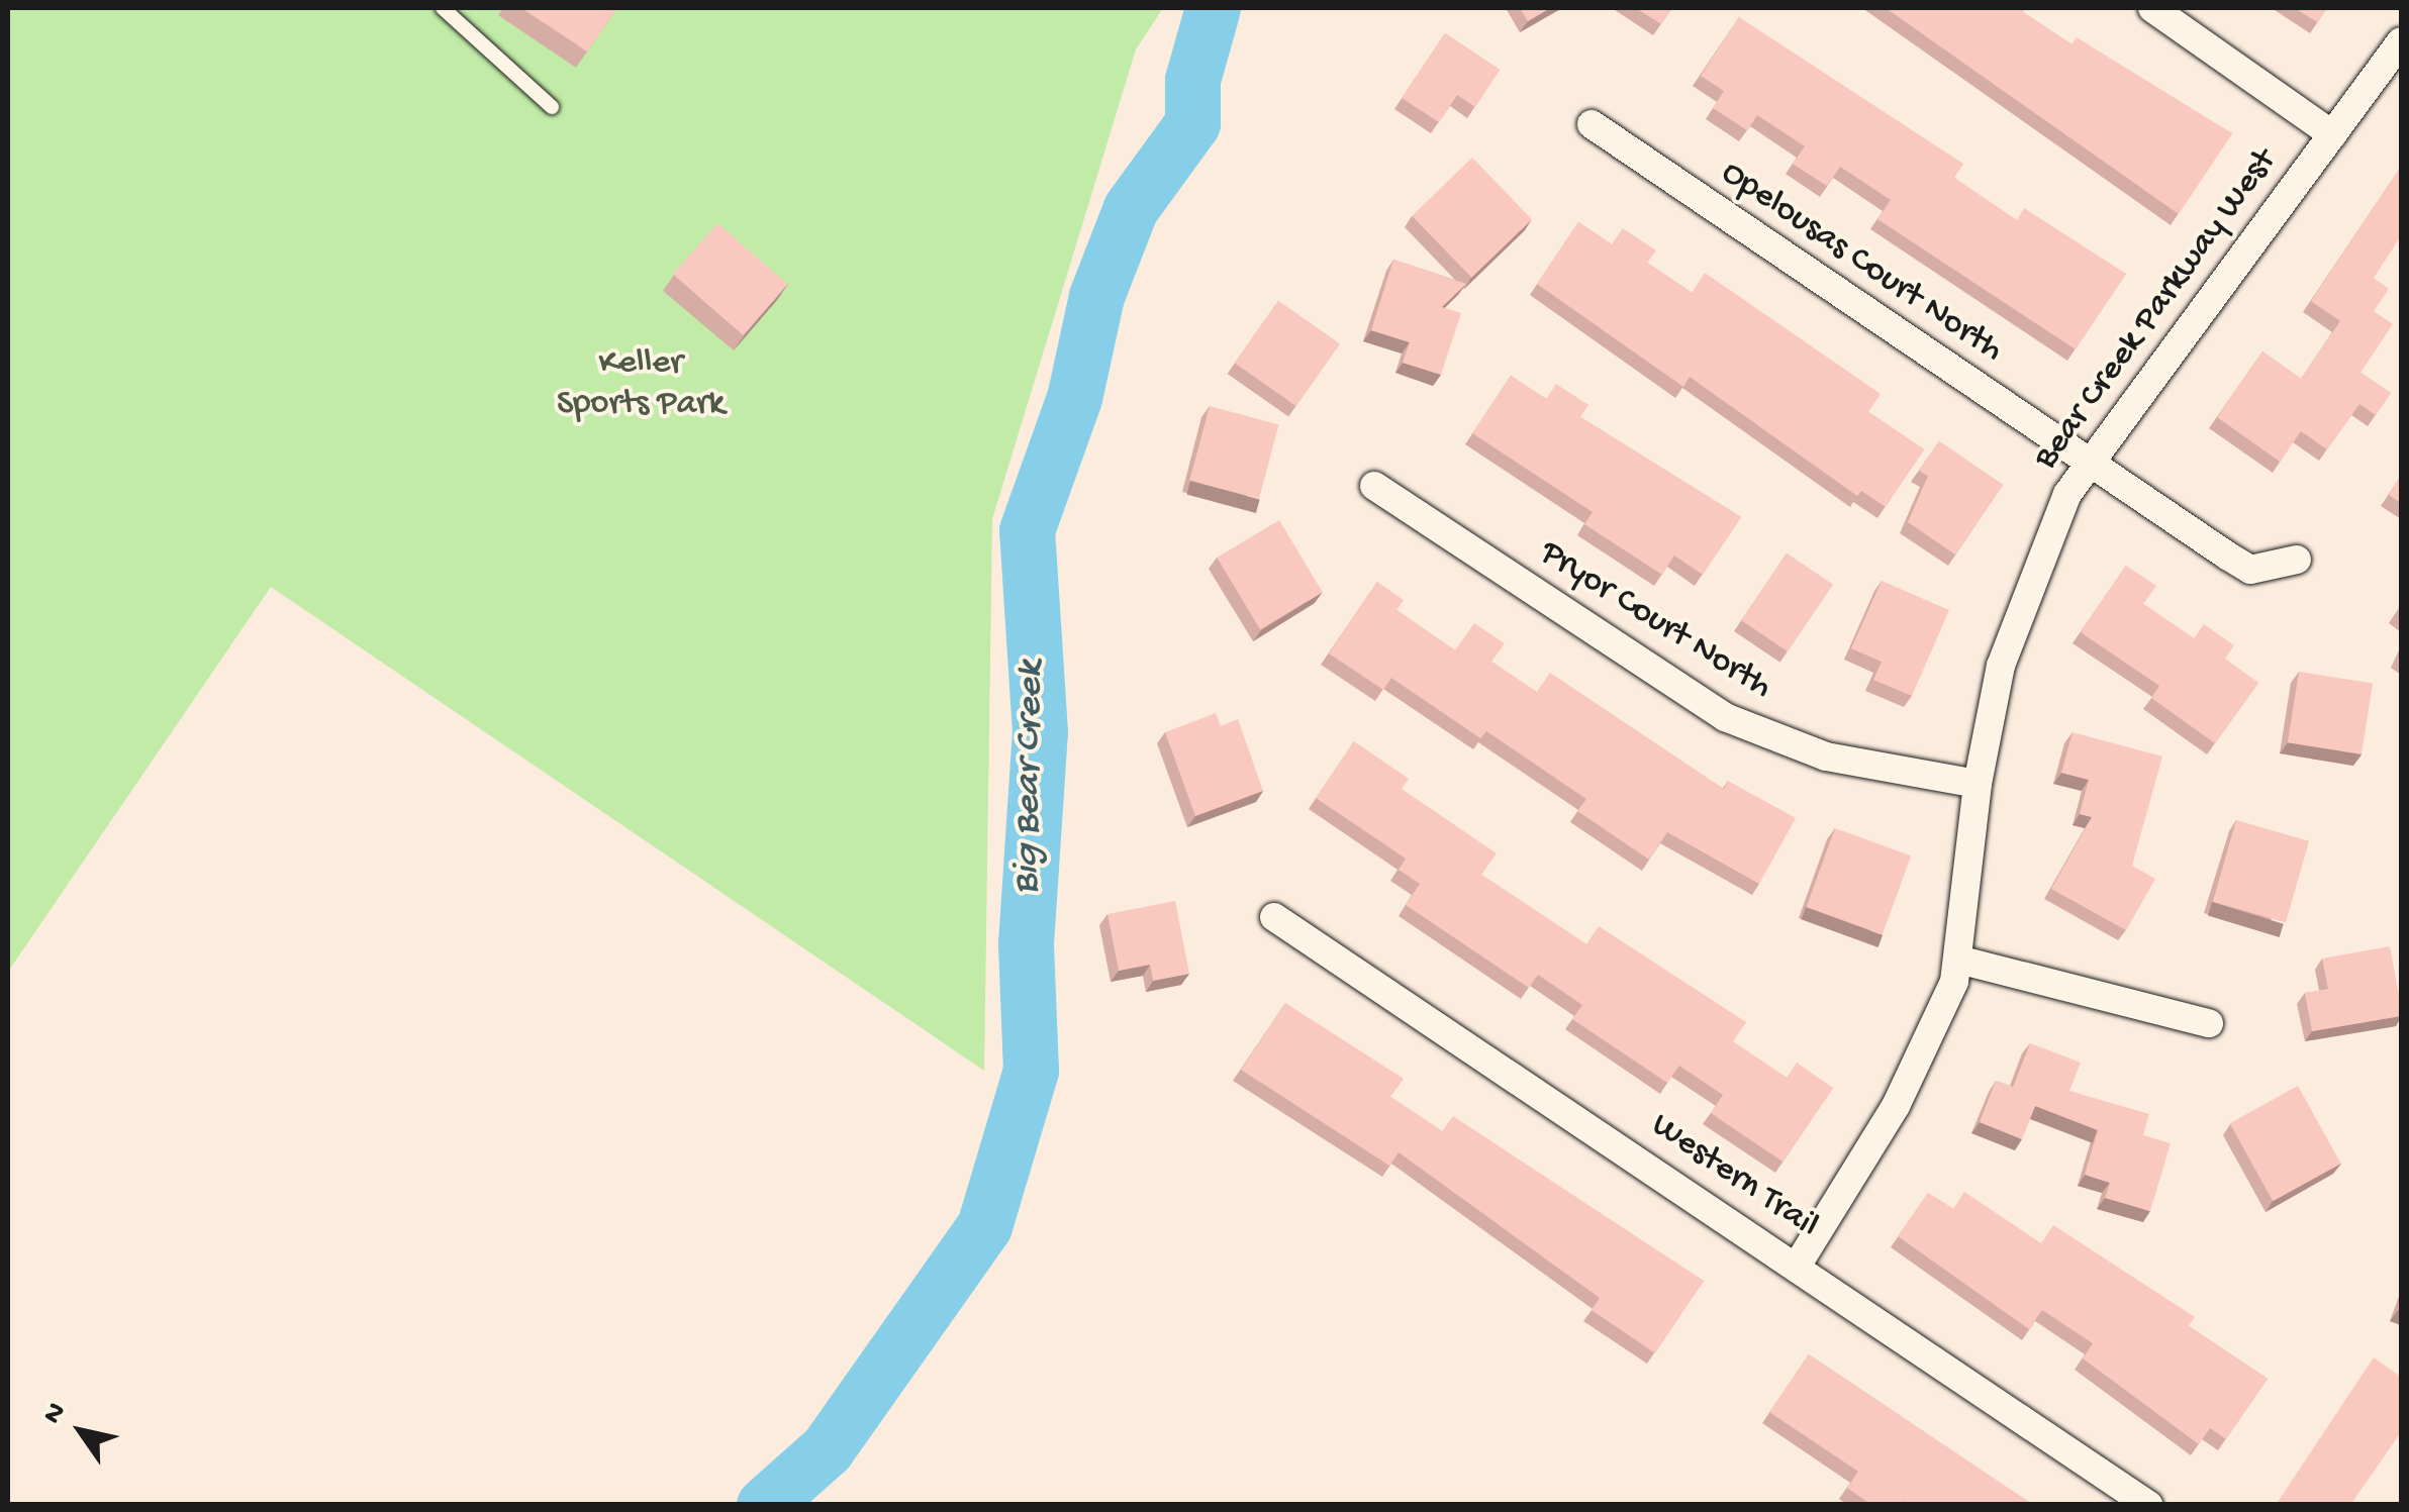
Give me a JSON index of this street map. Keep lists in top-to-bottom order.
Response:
{
  "streets": {
    "street": [
      "Opelousas Court North",
      "Bear Creek Parkway West",
      "Pryor Court North",
      "Western Trail"
    ]
  },
  "crossings": [
    ["Opelousas Court North", "Bear Creek Parkway West"],
    ["Bear Creek Parkway West", "Pryor Court North"],
    ["Bear Creek Parkway West", "Western Trail"]
  ],
  "water": ["Big Bear Creek"],
  "parks": ["Keller Sports Park"],
  "north": "top left"
}
